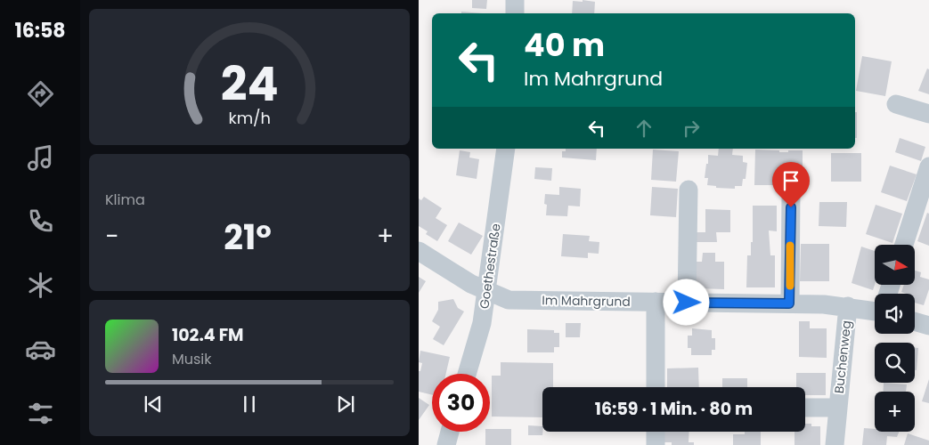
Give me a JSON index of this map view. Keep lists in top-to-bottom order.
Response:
{
  "streets": {
    "street": ["Goethestraße", "Im Mahrgrund", "Buchenweg"]
  },
  "crossings": [
    ["Goethestraße", "Im Mahrgrund"],
    ["Im Mahrgrund", "Buchenweg"]
  ],
  "north": "right",
  "page": {
    "tabs": "16:58",
    "turn": ["40 m", "Im Mahrgrund"],
    "tile": "Klima",
    "heat": ["−", "21°", "+"],
    "map_buttons": "+",
    "song": ["102.4 FM", "Musik"],
    "limit": "30",
    "trip": "16:59 · 1 Min. · 80 m",
    "gauge": ["24", "km/h"]
  }
}
